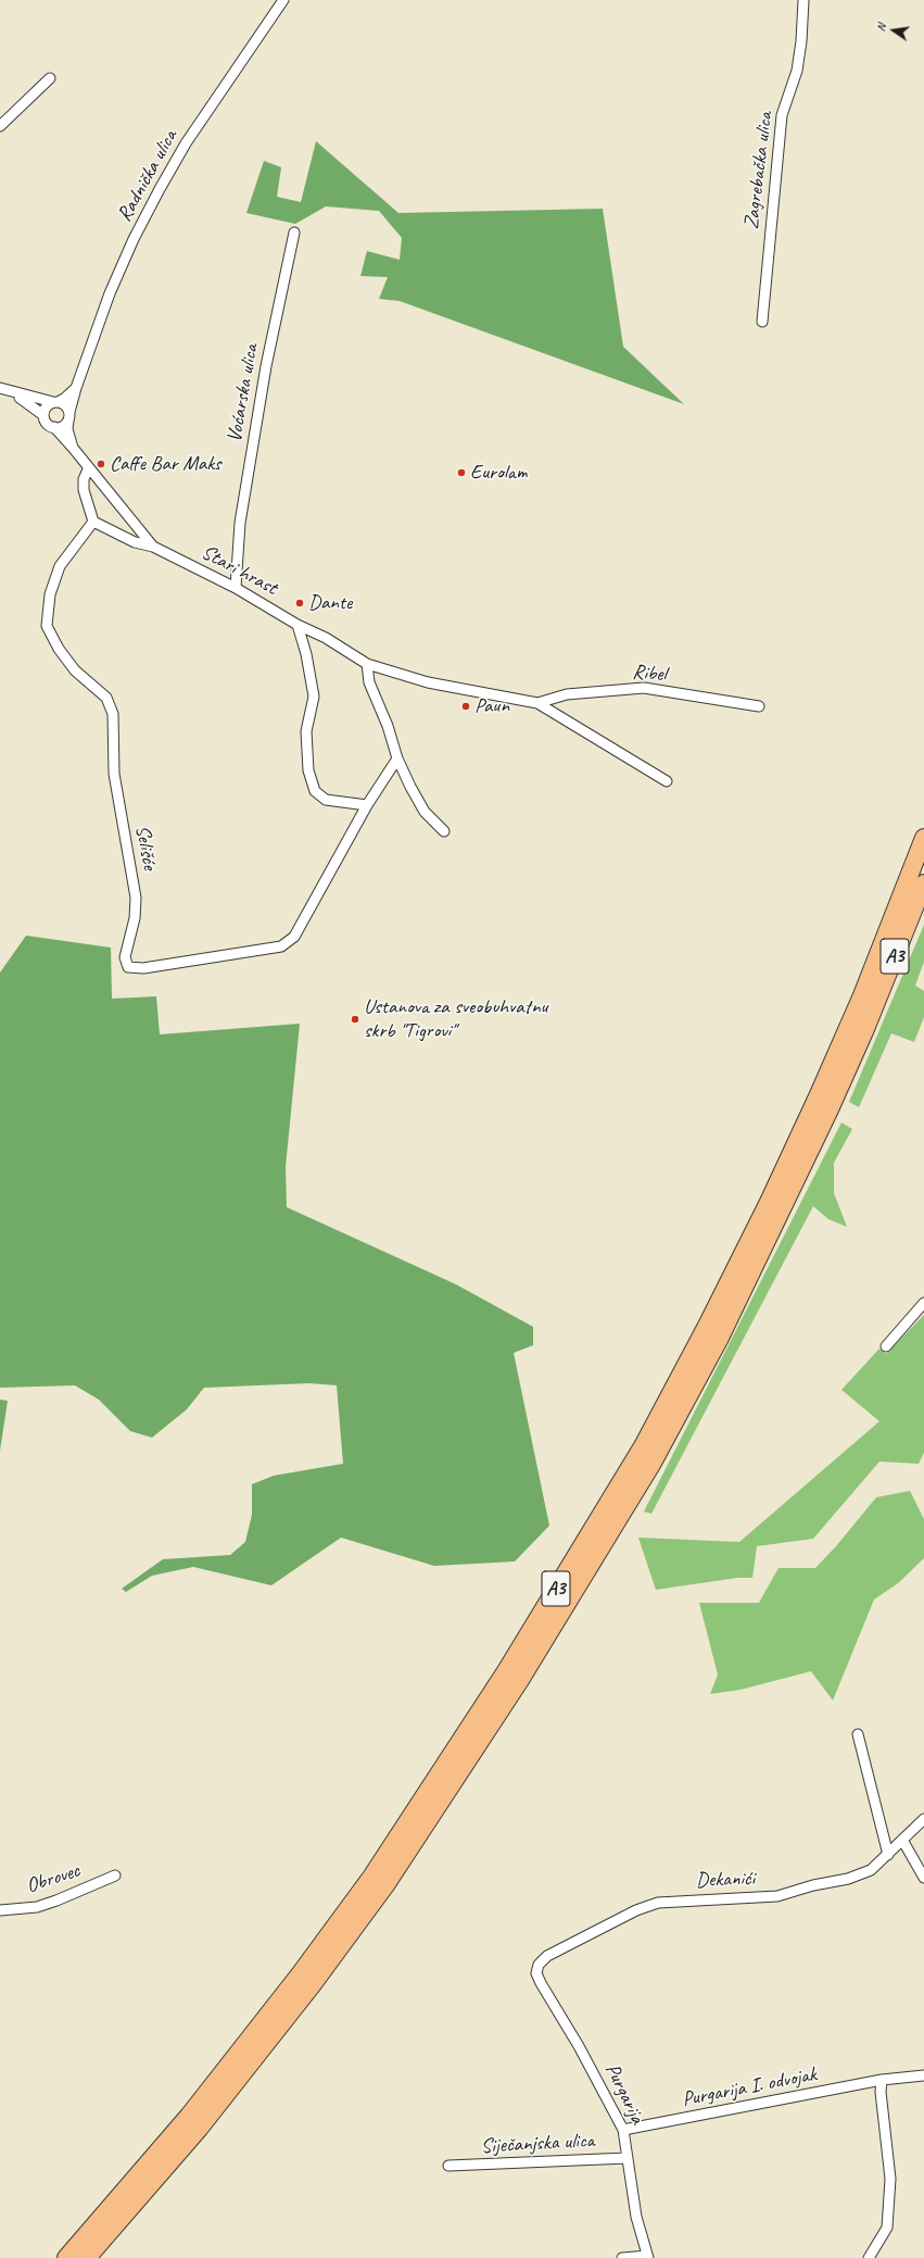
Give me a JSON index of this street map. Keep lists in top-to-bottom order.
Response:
{
  "streets": {
    "highway": ["A3"],
    "street": [
      "Zagrebačka ulica",
      "Radnička ulica",
      "Voćarska ulica",
      "Stari hrast",
      "Ribel",
      "Selišće",
      "Obrovec",
      "Dekanići",
      "Purgarija I. odvojak",
      "Purgarija",
      "Siječanjska ulica"
    ]
  },
  "crossings": [
    ["Radnička ulica", "Stari hrast"],
    ["Voćarska ulica", "Stari hrast"],
    ["Stari hrast", "Ribel"],
    ["Dekanići", "Purgarija"],
    ["Purgarija I. odvojak", "Purgarija"],
    ["Purgarija", "Siječanjska ulica"]
  ],
  "places": [
    "Caffe Bar Maks",
    "Eurolam",
    "Dante",
    "Paun",
    "Ustanova za sveobuhvatnu skrb \"Tigrovi\""
  ],
  "north": "left"
}
